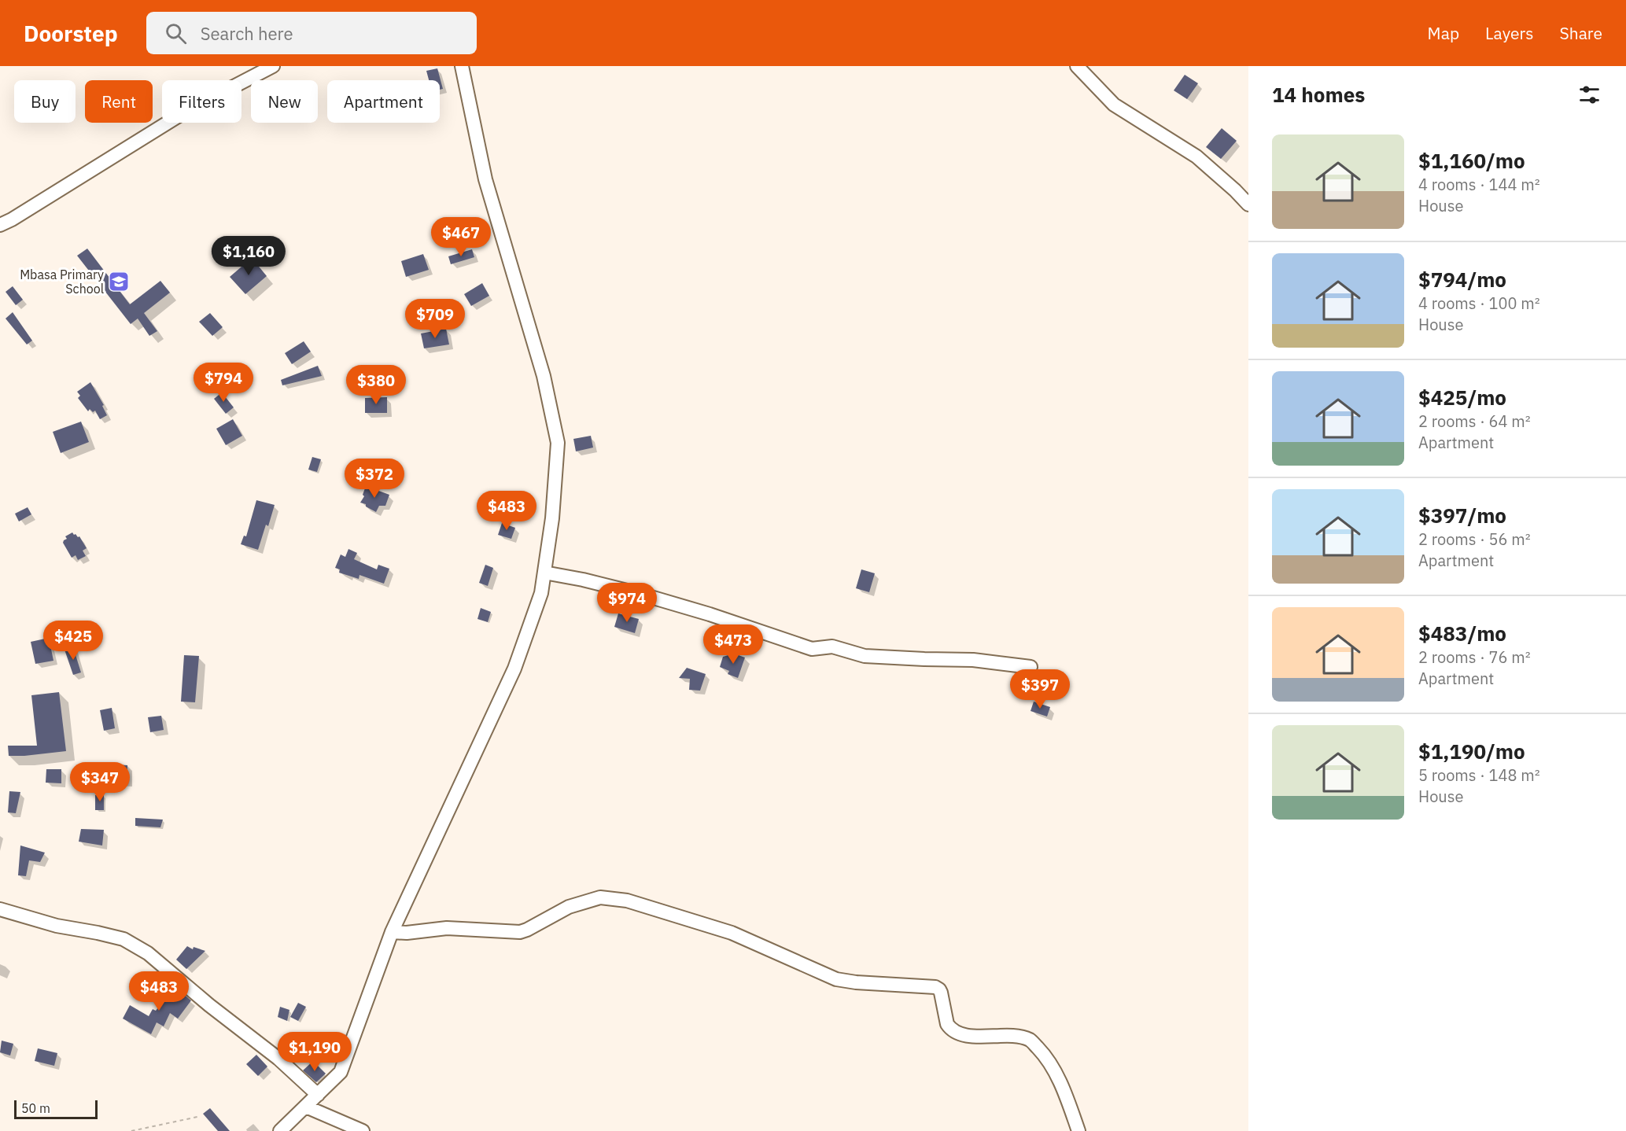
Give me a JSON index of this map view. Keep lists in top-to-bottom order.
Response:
{
  "places": {
    "school or university": ["Mbasa Primary School"]
  },
  "scale_bar": "50 m",
  "page": {
    "header": "Doorstep",
    "search": "Search here",
    "nav": ["Map", "Layers", "Share"],
    "heading": "14 homes",
    "chip": [
      "Buy",
      "Rent",
      "Filters",
      "New",
      "Apartment"
    ],
    "list": [
      {
        "name": "$1,160/mo",
        "note": "4 rooms · 144 m² · House"
      },
      {
        "name": "$794/mo",
        "note": "4 rooms · 100 m² · House"
      },
      {
        "name": "$425/mo",
        "note": "2 rooms · 64 m² · Apartment"
      },
      {
        "name": "$397/mo",
        "note": "2 rooms · 56 m² · Apartment"
      },
      {
        "name": "$483/mo",
        "note": "2 rooms · 76 m² · Apartment"
      },
      {
        "name": "$1,190/mo",
        "note": "5 rooms · 148 m² · House"
      }
    ],
    "price": [
      "$467",
      "$1,160",
      "$709",
      "$794",
      "$380",
      "$372",
      "$483",
      "$974",
      "$425",
      "$473",
      "$397",
      "$347",
      "$483",
      "$1,190"
    ],
    "scale": "50 m"
  }
}
